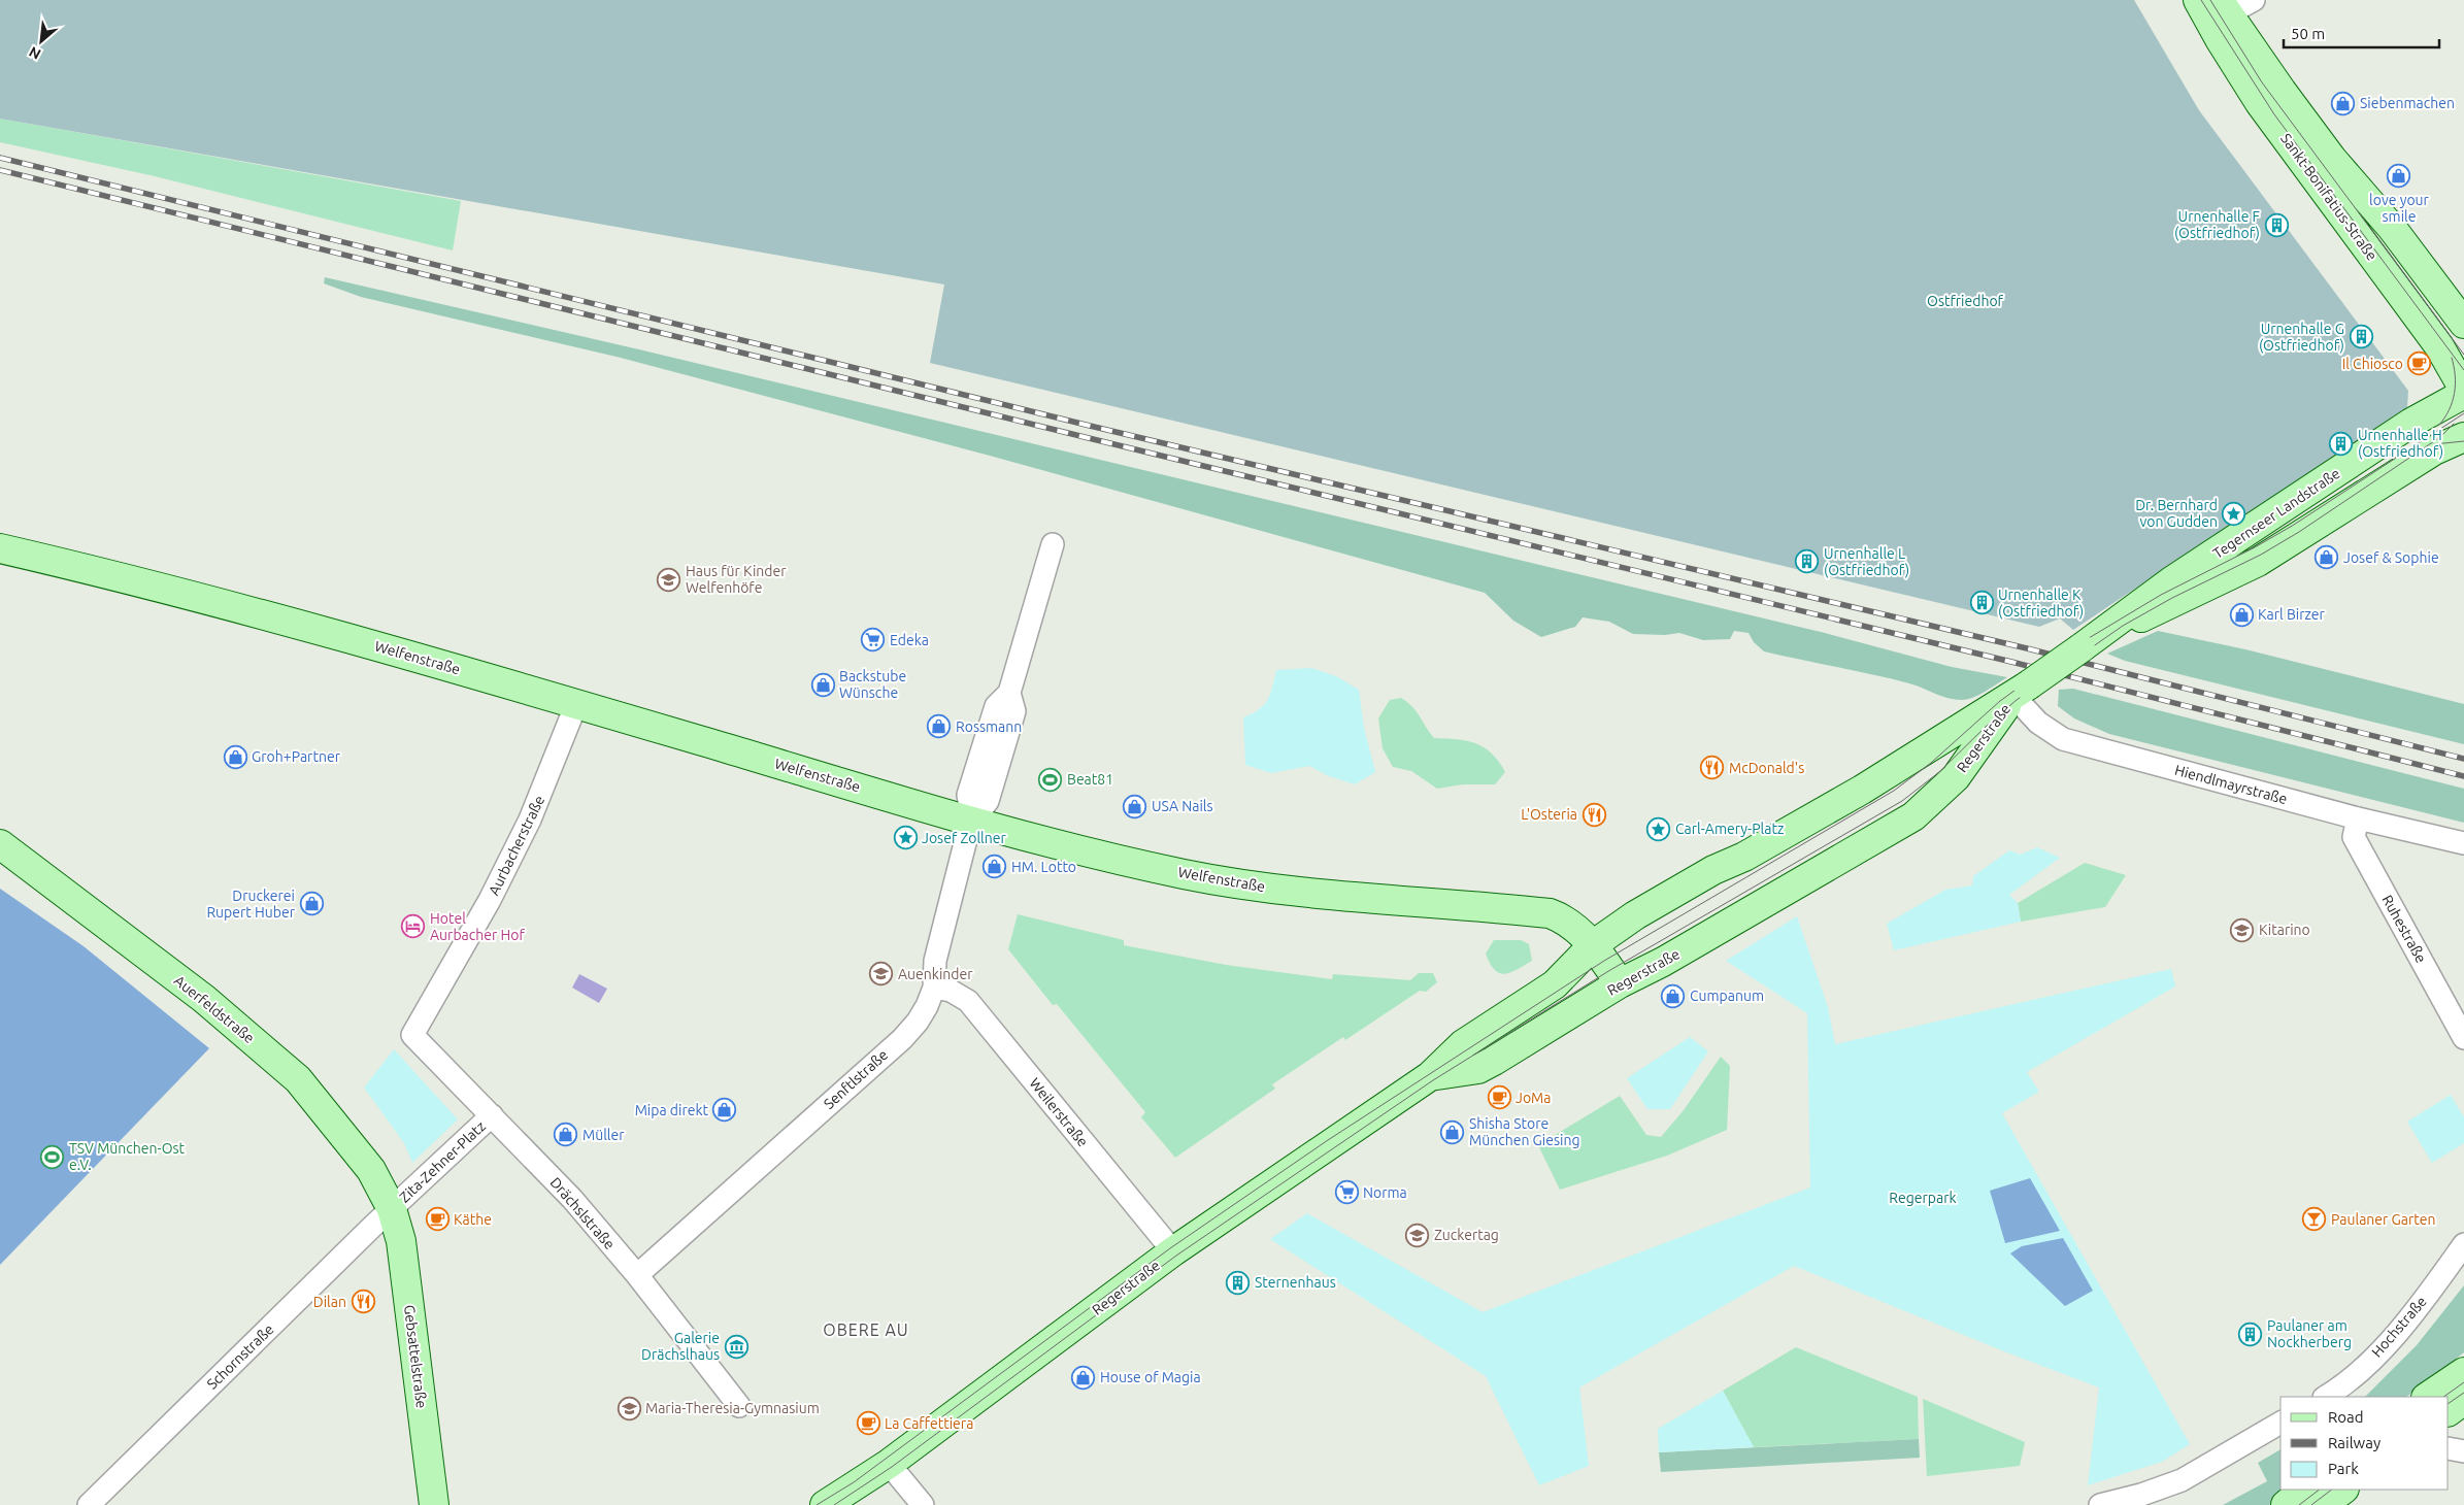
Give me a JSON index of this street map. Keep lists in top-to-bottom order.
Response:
{
  "streets": {
    "main road": [
      "Sankt-Bonifatius-Straße",
      "Tegernseer Landstraße",
      "Welfenstraße",
      "Regerstraße",
      "Auerfeldstraße",
      "Gebsattelstraße"
    ],
    "street": [
      "Hiendlmayrstraße",
      "Aurbacherstraße",
      "Ruhestraße",
      "Senftlstraße",
      "Weilerstraße",
      "Zita-Zehner-Platz",
      "Drächslstraße",
      "Hochstraße",
      "Schornstraße"
    ]
  },
  "crossings": [
    ["Tegernseer Landstraße", "Regerstraße"],
    ["Tegernseer Landstraße", "Hiendlmayrstraße"],
    ["Welfenstraße", "Regerstraße"],
    ["Welfenstraße", "Aurbacherstraße"],
    ["Welfenstraße", "Senftlstraße"],
    ["Regerstraße", "Hiendlmayrstraße"],
    ["Regerstraße", "Weilerstraße"],
    ["Hiendlmayrstraße", "Ruhestraße"],
    ["Aurbacherstraße", "Drächslstraße"],
    ["Auerfeldstraße", "Zita-Zehner-Platz"],
    ["Auerfeldstraße", "Schornstraße"],
    ["Auerfeldstraße", "Gebsattelstraße"],
    ["Senftlstraße", "Weilerstraße"],
    ["Senftlstraße", "Drächslstraße"],
    ["Zita-Zehner-Platz", "Drächslstraße"],
    ["Zita-Zehner-Platz", "Schornstraße"],
    ["Zita-Zehner-Platz", "Gebsattelstraße"],
    ["Schornstraße", "Gebsattelstraße"]
  ],
  "districts": ["OBERE AU"],
  "parks": ["Ostfriedhof", "Regerpark"],
  "places": {
    "shop": [
      "Siebenmachen",
      "love your smile",
      "Josef & Sophie",
      "Karl Birzer",
      "Backstube Wünsche",
      "Rossmann",
      "Groh+Partner",
      "USA Nails",
      "HM. Lotto",
      "Druckerei Rupert Huber",
      "Cumpanum",
      "Mipa direkt",
      "Shisha Store München Giesing",
      "Müller",
      "House of Magia"
    ],
    "building": [
      "Urnenhalle F (Ostfriedhof)",
      "Urnenhalle G (Ostfriedhof)",
      "Urnenhalle H (Ostfriedhof)",
      "Urnenhalle L (Ostfriedhof)",
      "Urnenhalle K (Ostfriedhof)",
      "Sternenhaus",
      "Paulaner am Nockherberg"
    ],
    "cafe": [
      "Il Chiosco",
      "JoMa",
      "Käthe",
      "La Caffettiera"
    ],
    "place": ["Dr. Bernhard von Gudden", "Carl-Amery-Platz", "Josef Zollner"],
    "school or university": [
      "Haus für Kinder Welfenhöfe",
      "Kitarino",
      "Auenkinder",
      "Zuckertag",
      "Maria-Theresia-Gymnasium"
    ],
    "supermarket": ["Edeka", "Norma"],
    "restaurant": ["McDonald's", "L'Osteria", "Dilan"],
    "sports": ["Beat81", "TSV München-Ost e.V."],
    "hotel": ["Hotel Aurbacher Hof"],
    "bar": ["Paulaner Garten"],
    "museum": ["Galerie Drächslhaus"]
  },
  "legend": ["Road", "Railway", "Park"],
  "scale_bar": "50 m",
  "north": "bottom left"
}
